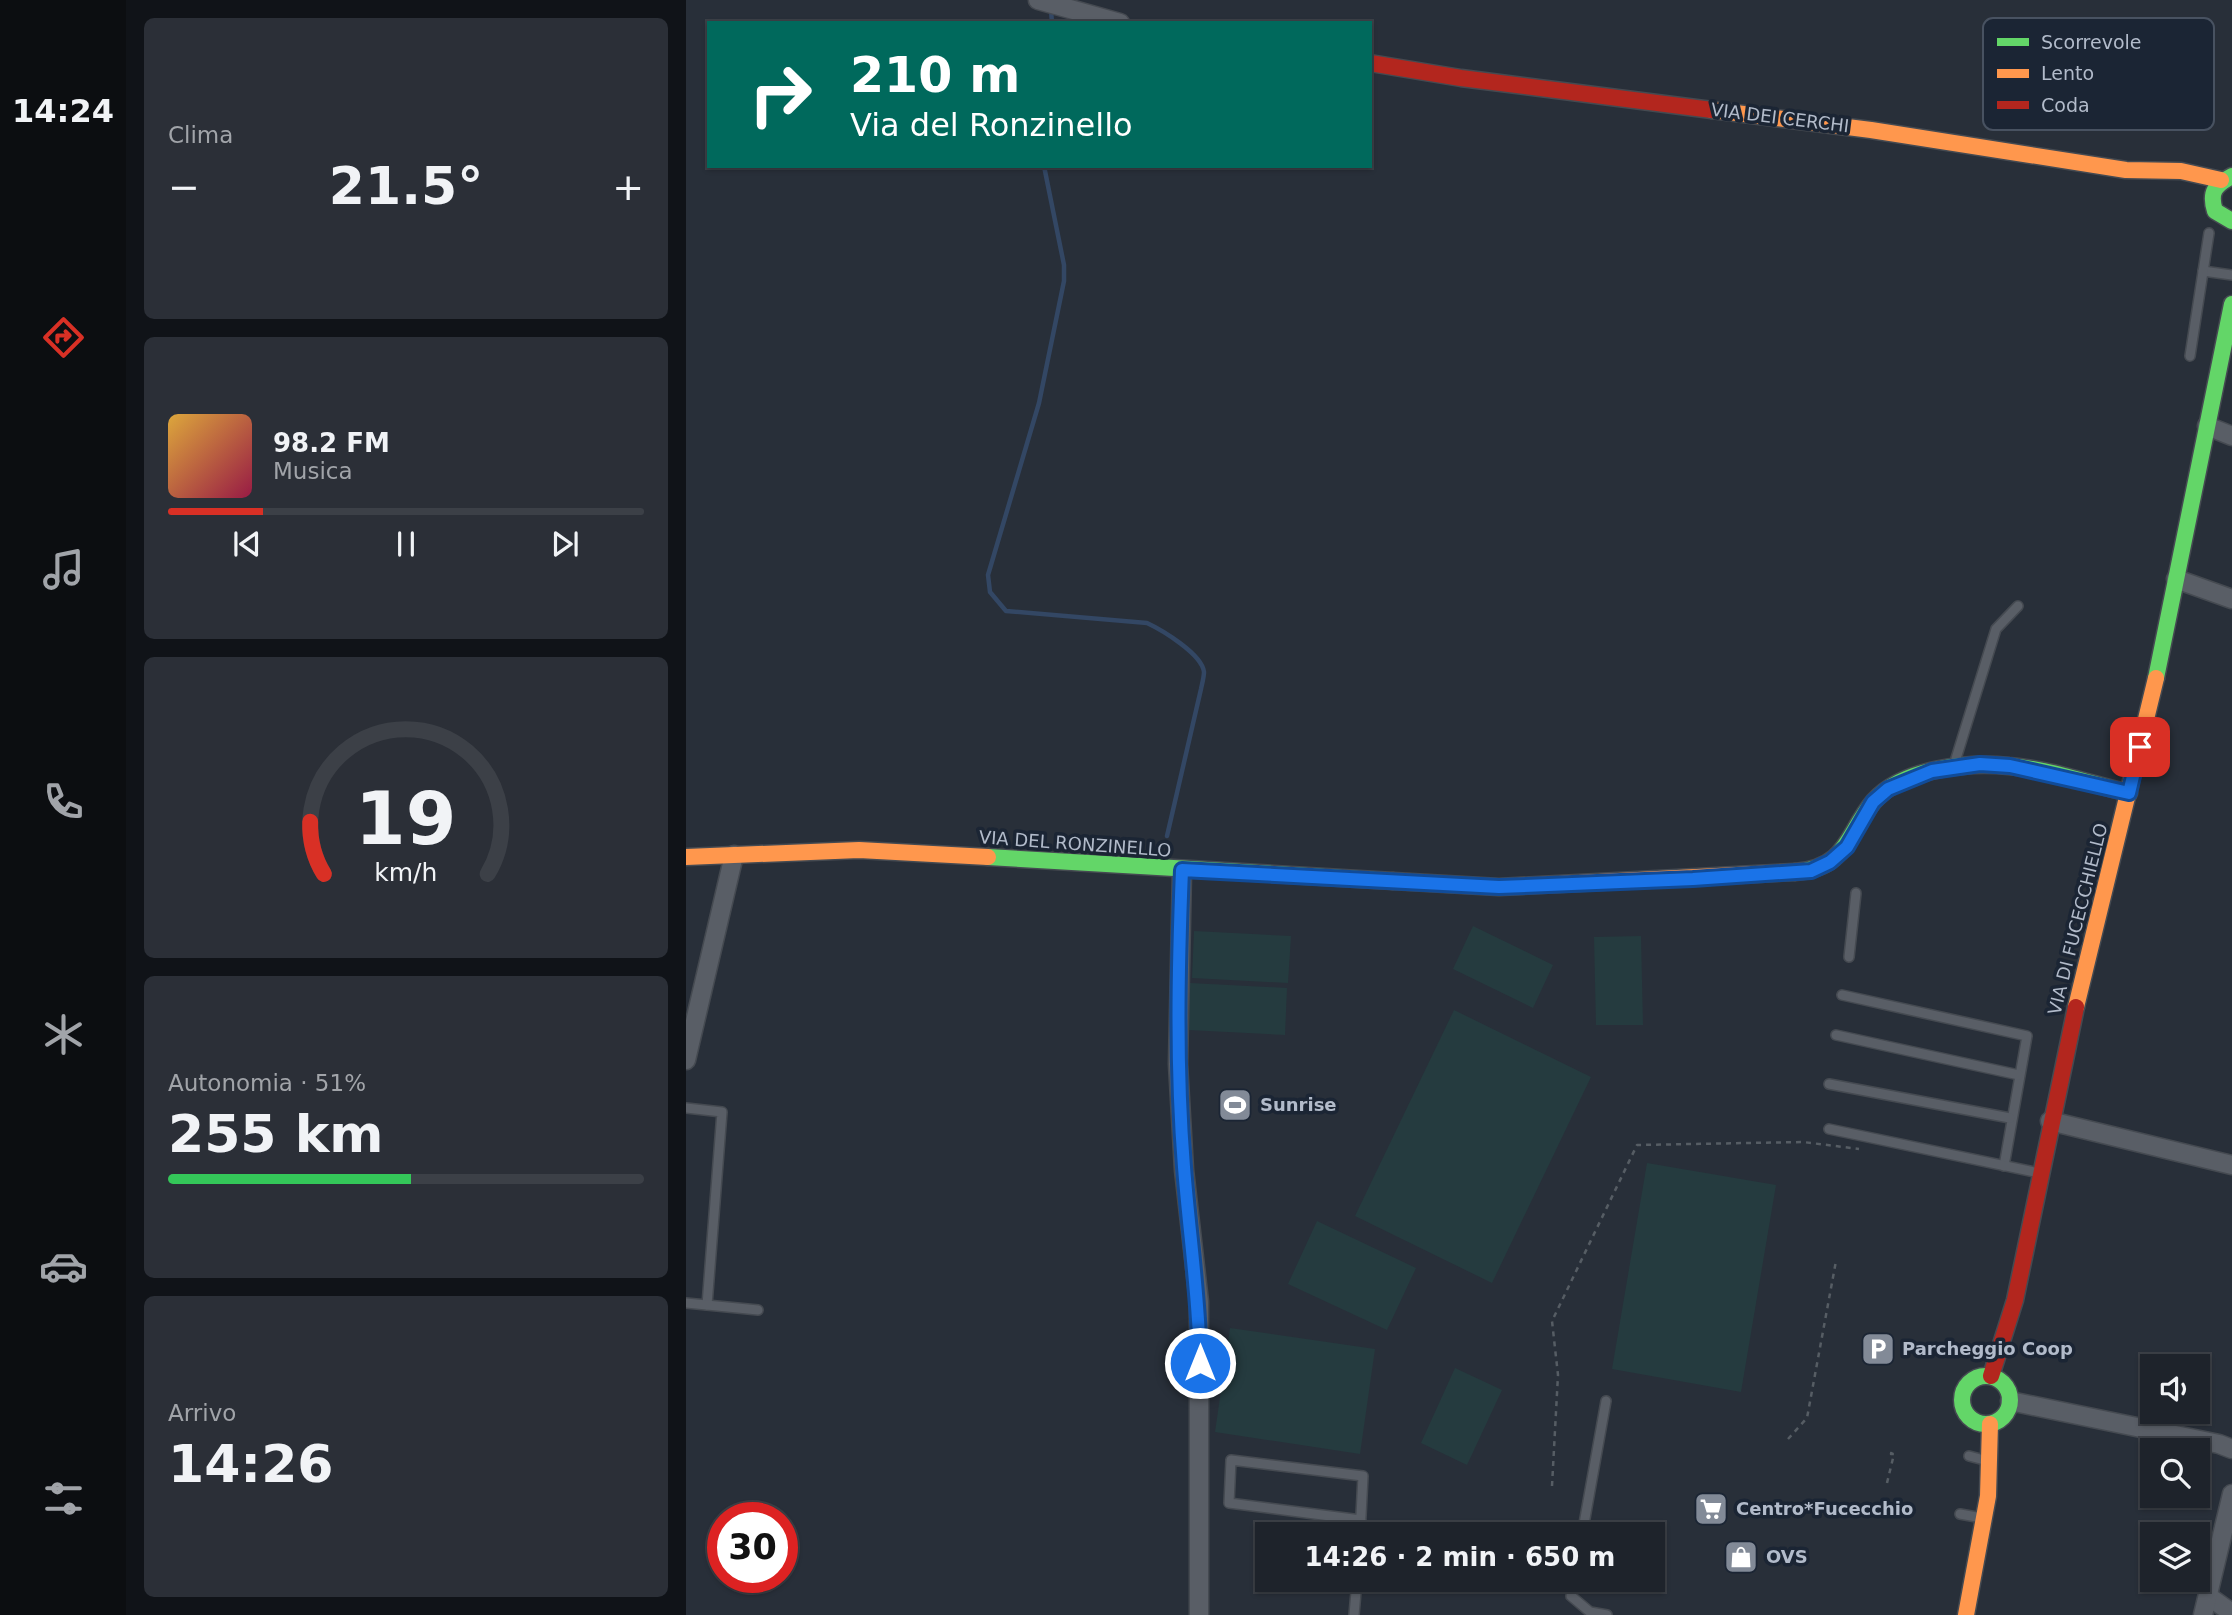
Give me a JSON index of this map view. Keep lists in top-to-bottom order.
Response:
{
  "streets": {
    "street": ["VIA DEI CERCHI", "VIA DEL RONZINELLO", "VIA DI FUCECCHIELLO"]
  },
  "crossings": [
    ["VIA DEL RONZINELLO", "VIA DI FUCECCHIELLO"]
  ],
  "places": {
    "sports": ["Sunrise"],
    "parking": ["Parcheggio Coop"],
    "supermarket": ["Centro*Fucecchio"],
    "shop": ["OVS"]
  },
  "legend": ["Scorrevole", "Lento", "Coda"],
  "page": {
    "tabs": "14:24",
    "tile": [
      "Clima",
      ["Autonomia · 51%", "255 km"],
      ["Arrivo", "14:26"]
    ],
    "turn": ["210 m", "Via del Ronzinello"],
    "heat": ["−", "21.5°", "+"],
    "song": ["98.2 FM", "Musica"],
    "limit": "30",
    "trip": "14:26 · 2 min · 650 m",
    "gauge": ["19", "km/h"]
  }
}
